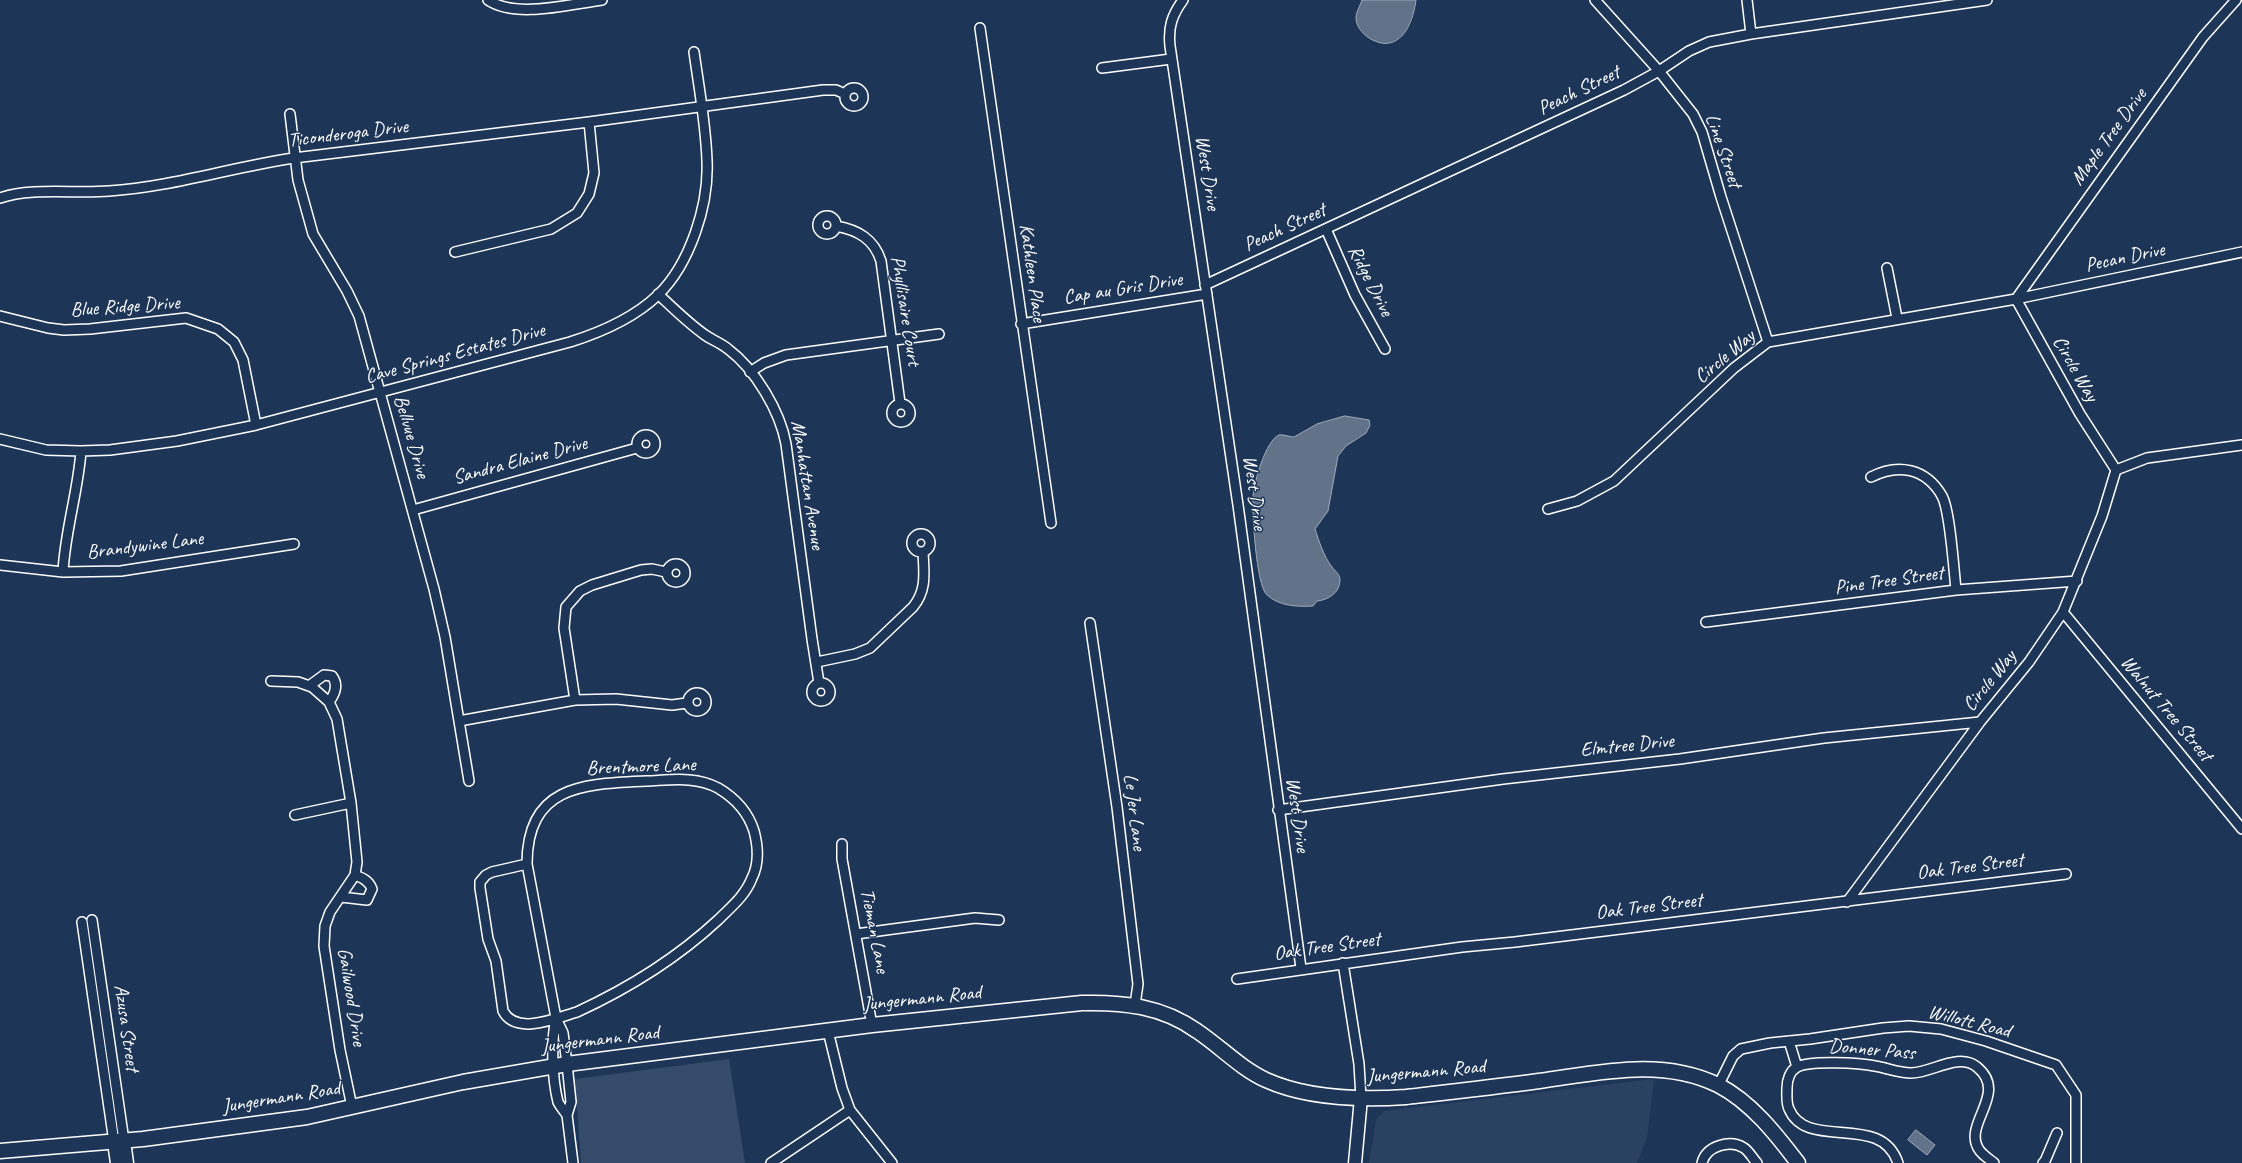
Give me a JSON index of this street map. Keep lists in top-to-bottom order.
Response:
{
  "streets": {
    "main road": ["Jungermann Road"],
    "street": [
      "Peach Street",
      "Ticonderoga Drive",
      "Maple Tree Drive",
      "Line Street",
      "West Drive",
      "Pecan Drive",
      "Kathleen Place",
      "Ridge Drive",
      "Cap au Gris Drive",
      "Blue Ridge Drive",
      "Phyllisaire Court",
      "Cave Springs Estates Drive",
      "Circle Way",
      "Bellvue Drive",
      "Sandra Elaine Drive",
      "Manhattan Avenue",
      "Brandywine Lane",
      "Pine Tree Street",
      "Walnut Tree Street",
      "Elmtree Drive",
      "Brentmore Lane",
      "Le Jer Lane",
      "Oak Tree Street",
      "Tieman Lane",
      "Gailwood Drive",
      "Willott Road",
      "Azusa Street",
      "Donner Pass"
    ]
  },
  "crossings": [
    ["Peach Street", "Line Street"],
    ["Peach Street", "West Drive"],
    ["Peach Street", "Ridge Drive"],
    ["Peach Street", "Cap au Gris Drive"],
    ["Ticonderoga Drive", "Cave Springs Estates Drive"],
    ["Ticonderoga Drive", "Bellvue Drive"],
    ["Maple Tree Drive", "Pecan Drive"],
    ["Maple Tree Drive", "Circle Way"],
    ["Line Street", "Circle Way"],
    ["West Drive", "Cap au Gris Drive"],
    ["West Drive", "Elmtree Drive"],
    ["West Drive", "Oak Tree Street"],
    ["Pecan Drive", "Circle Way"],
    ["Kathleen Place", "Cap au Gris Drive"],
    ["Blue Ridge Drive", "Cave Springs Estates Drive"],
    ["Cave Springs Estates Drive", "Bellvue Drive"],
    ["Cave Springs Estates Drive", "Manhattan Avenue"],
    ["Circle Way", "Pine Tree Street"],
    ["Circle Way", "Walnut Tree Street"],
    ["Circle Way", "Elmtree Drive"],
    ["Circle Way", "Oak Tree Street"],
    ["Bellvue Drive", "Sandra Elaine Drive"],
    ["Brentmore Lane", "Jungermann Road"],
    ["Le Jer Lane", "Jungermann Road"],
    ["Tieman Lane", "Jungermann Road"],
    ["Gailwood Drive", "Jungermann Road"],
    ["Jungermann Road", "Willott Road"],
    ["Jungermann Road", "Azusa Street"]
  ]
}
